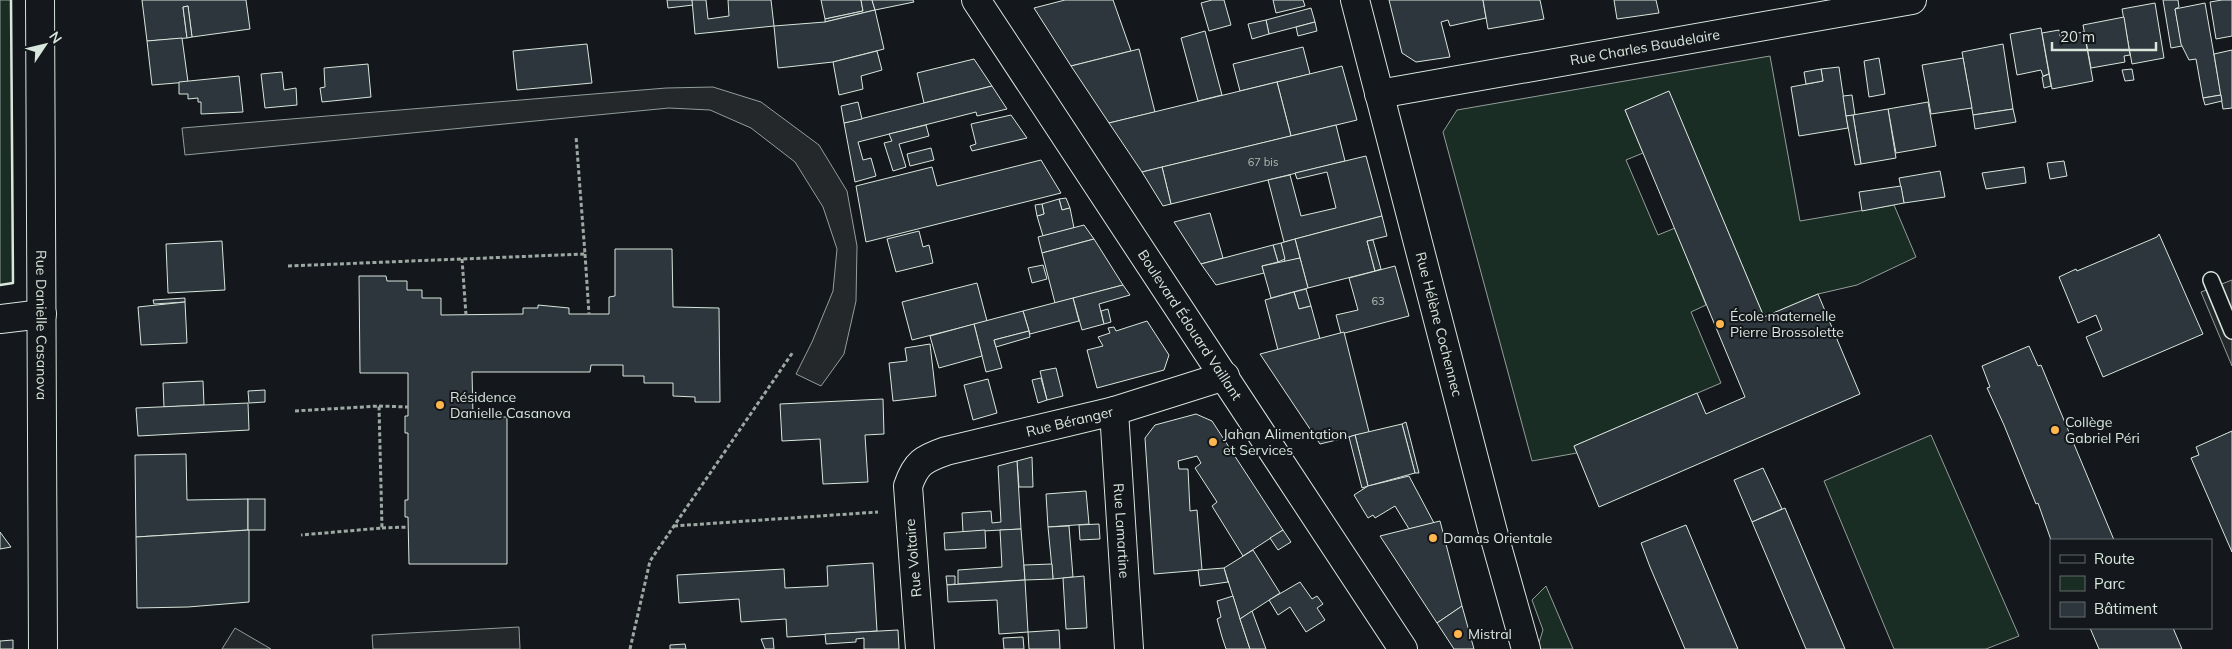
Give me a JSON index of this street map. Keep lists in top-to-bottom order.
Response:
{
  "streets": {
    "street": [
      "Rue Charles Baudelaire",
      "Rue Danielle Casanova",
      "Boulevard Édouard Vaillant",
      "Rue Hélène Cochennec",
      "Rue Béranger",
      "Rue Lamartine",
      "Rue Voltaire"
    ]
  },
  "crossings": [
    ["Rue Charles Baudelaire", "Rue Hélène Cochennec"],
    ["Boulevard Édouard Vaillant", "Rue Béranger"],
    ["Rue Béranger", "Rue Lamartine"],
    ["Rue Béranger", "Rue Voltaire"]
  ],
  "places": [
    "École maternelle Pierre Brossolette",
    "Résidence Danielle Casanova",
    "Collège Gabriel Péri",
    "Jahan Alimentation et Services",
    "Damas Orientale",
    "Mistral"
  ],
  "house_numbers": ["67 bis", "63"],
  "legend": ["Route", "Parc", "Bâtiment"],
  "scale_bar": "20 m",
  "north": "top right"
}
